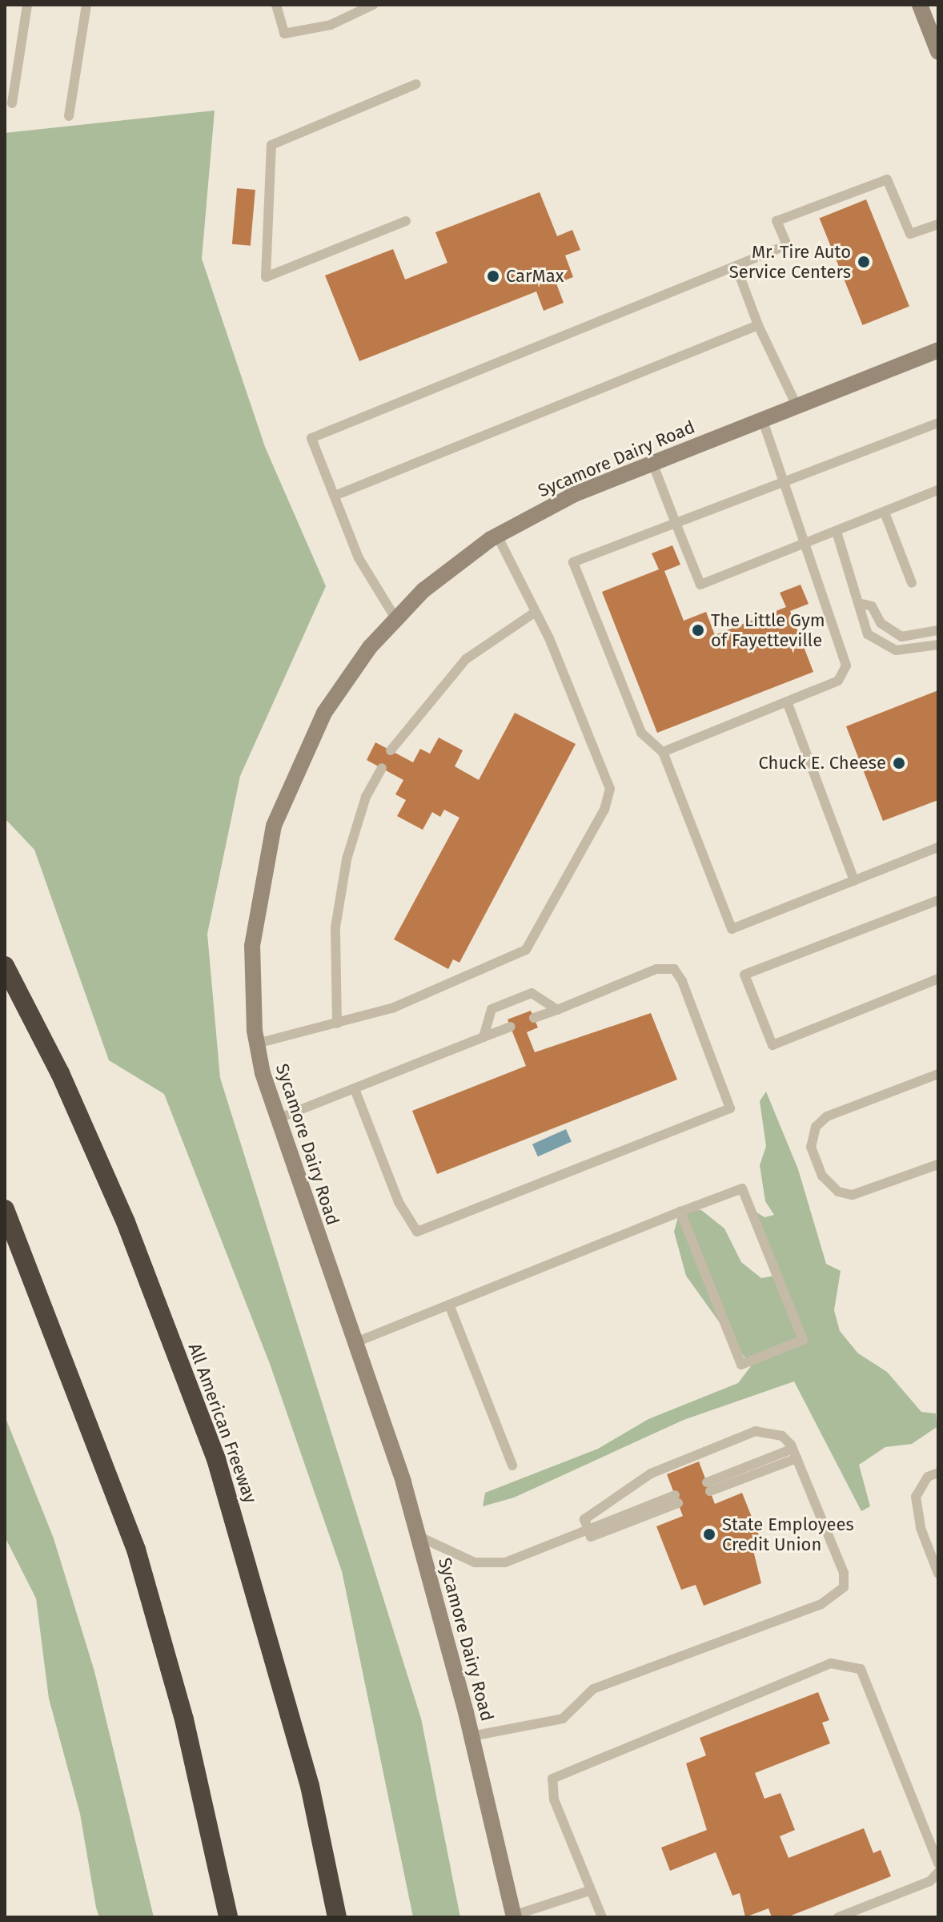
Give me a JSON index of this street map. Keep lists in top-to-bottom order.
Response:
{
  "streets": {
    "highway": ["All American Freeway"],
    "street": ["Sycamore Dairy Road"]
  },
  "places": [
    "Mr. Tire Auto Service Centers",
    "CarMax",
    "The Little Gym of Fayetteville",
    "Chuck E. Cheese",
    "State Employees Credit Union"
  ]
}
